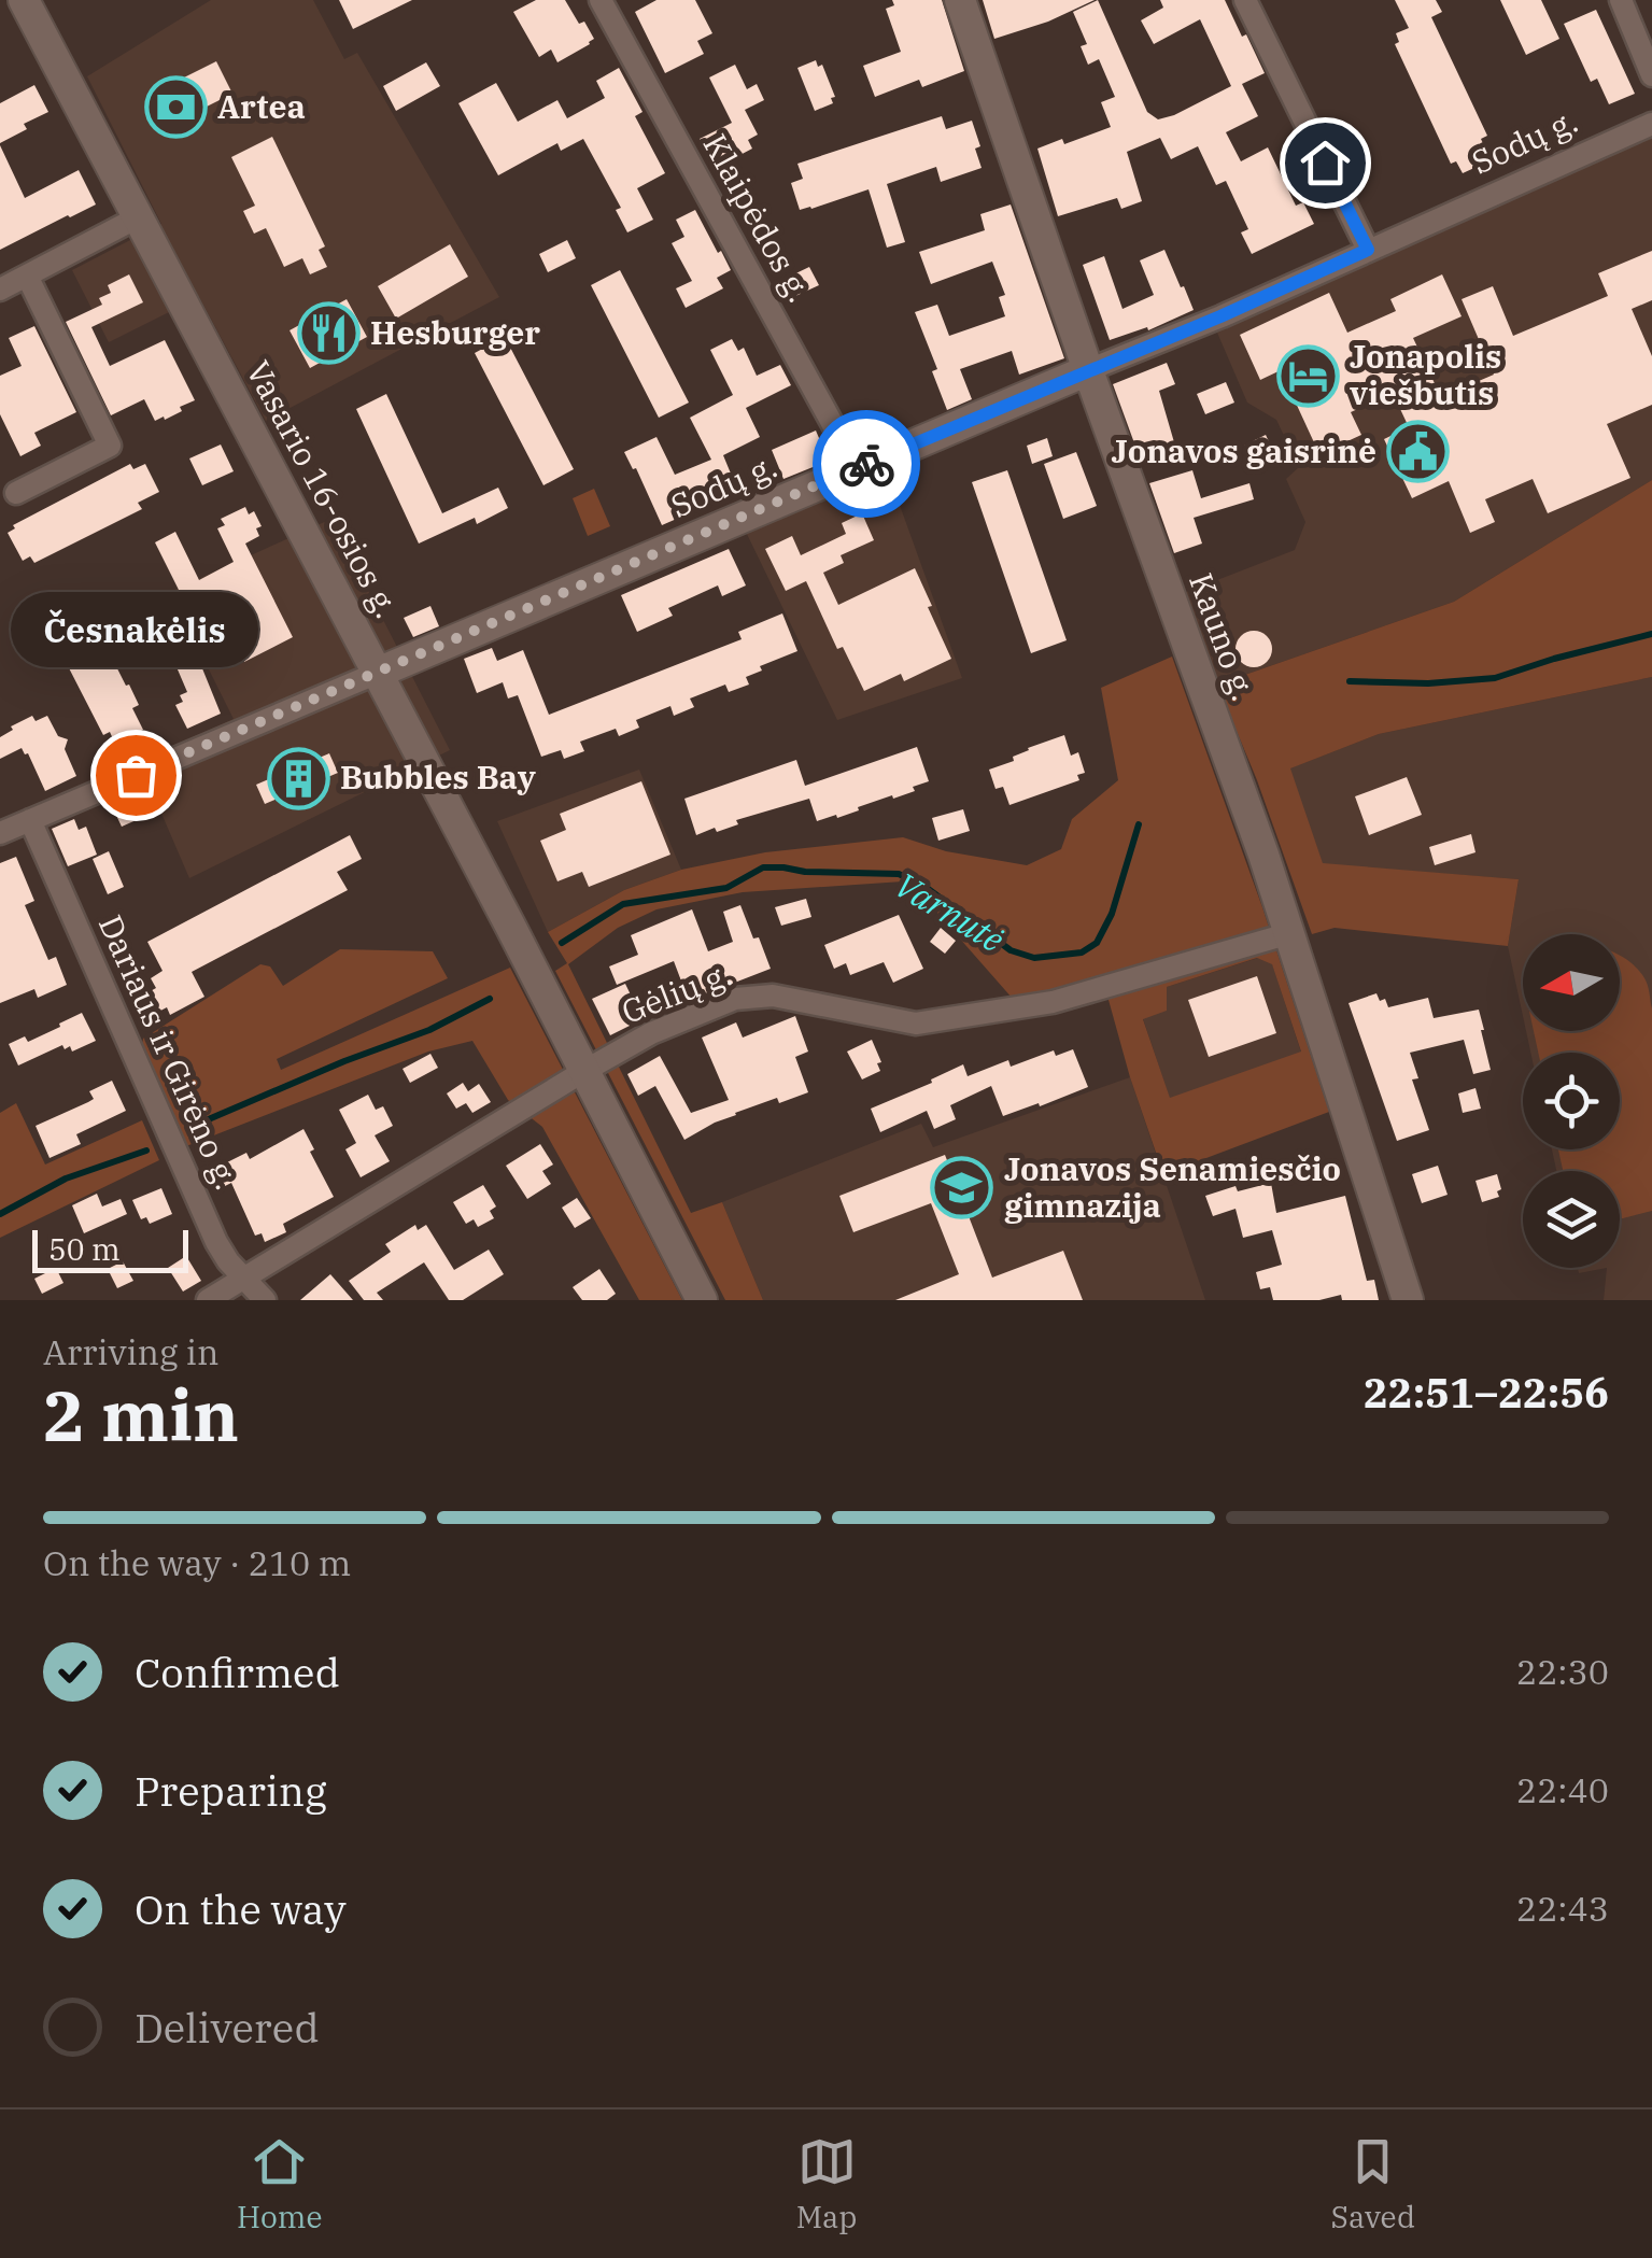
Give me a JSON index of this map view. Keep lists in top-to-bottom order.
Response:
{
  "streets": {
    "main road": ["Sodų g.", "Vasario 16-osios g.", "Kauno g."],
    "street": ["Klaipėdos g.", "Gėlių g.", "Dariaus ir Girėno g."]
  },
  "crossings": [
    ["Sodų g.", "Klaipėdos g."],
    ["Sodų g.", "Vasario 16-osios g."],
    ["Sodų g.", "Kauno g."],
    ["Sodų g.", "Dariaus ir Girėno g."],
    ["Vasario 16-osios g.", "Gėlių g."],
    ["Kauno g.", "Gėlių g."],
    ["Gėlių g.", "Dariaus ir Girėno g."]
  ],
  "water": ["Varnutė"],
  "places": {
    "bank": ["Artea"],
    "restaurant": ["Hesburger"],
    "hotel": ["Jonapolis viešbutis"],
    "public building": ["Jonavos gaisrinė"],
    "other": ["Česnakėlis"],
    "building": ["Bubbles Bay"],
    "school or university": ["Jonavos Senamiesčio gimnazija"]
  },
  "scale_bar": "50 m",
  "north": "left",
  "page": {
    "bubble": "Česnakėlis",
    "scale": "50 m",
    "heading": ["2 min", "Arriving in", "22:51–22:56"],
    "bar": "On the way · 210 m",
    "list": [
      ["Confirmed", "22:30"],
      ["Preparing", "22:40"],
      ["On the way", "22:43"],
      "Delivered"
    ],
    "tabs": ["Home", "Map", "Saved"]
  }
}
